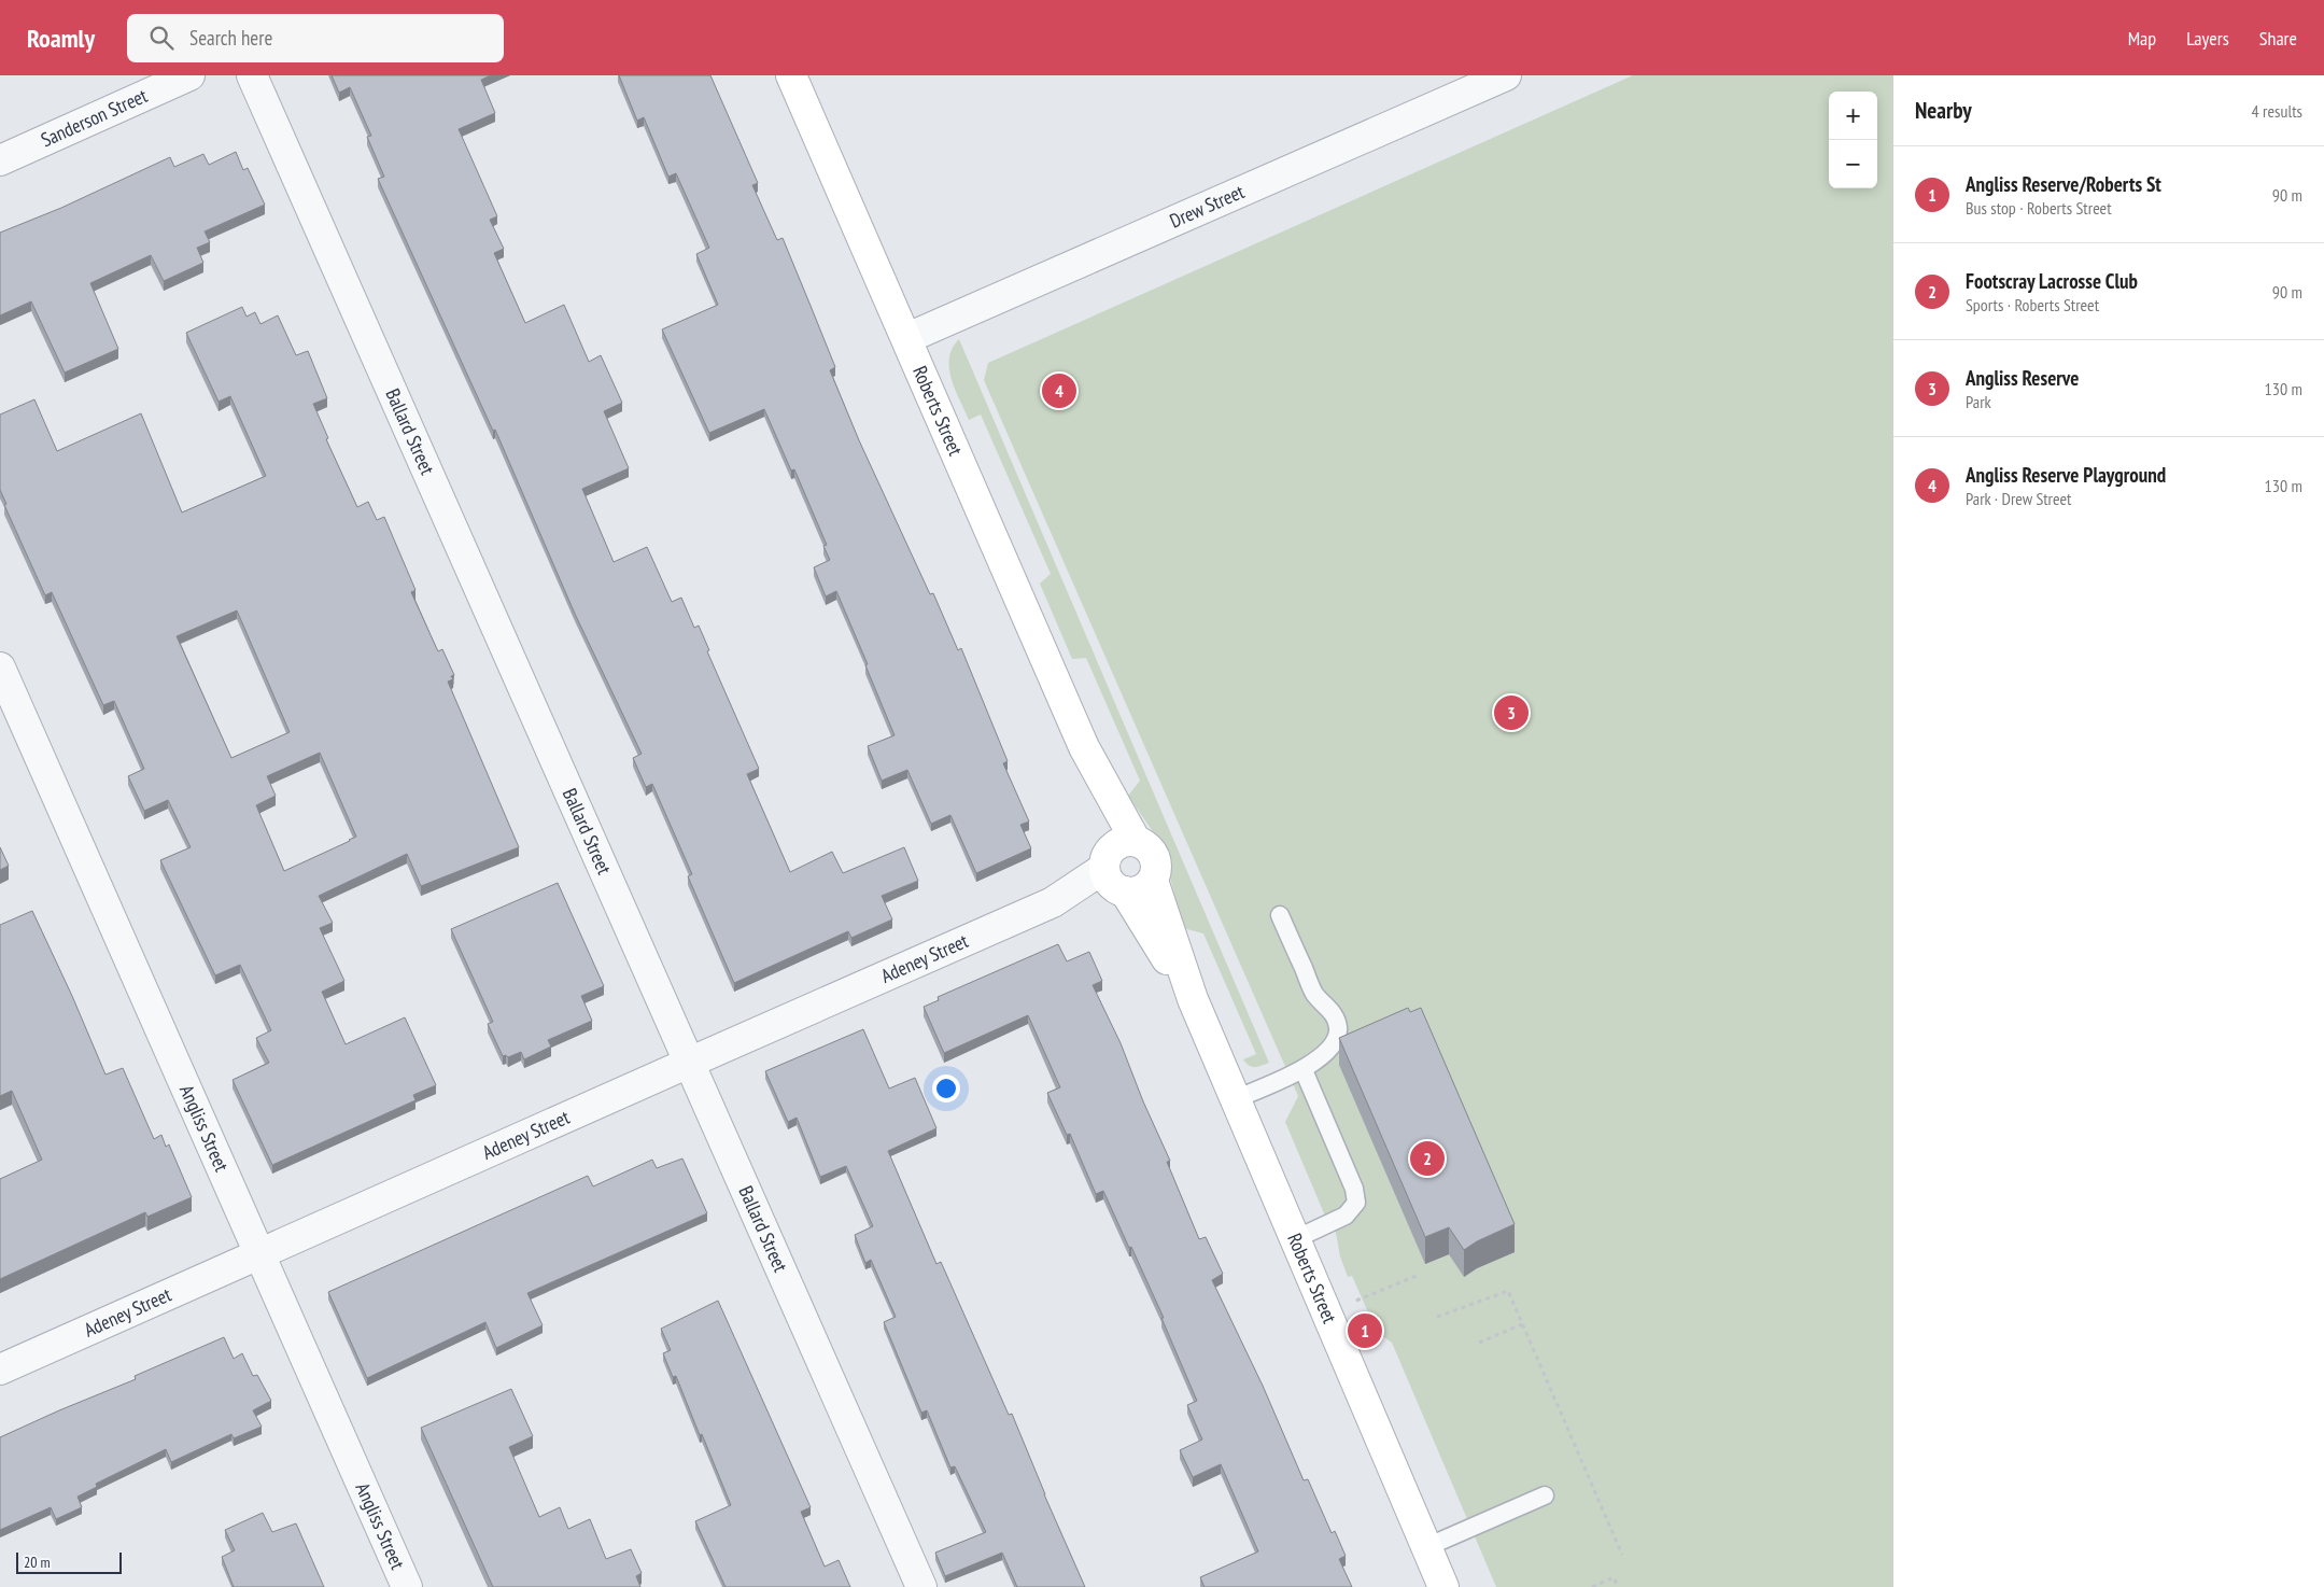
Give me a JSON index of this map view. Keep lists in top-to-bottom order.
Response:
{
  "streets": {
    "street": [
      "Sanderson Street",
      "Drew Street",
      "Roberts Street",
      "Ballard Street",
      "Adeney Street",
      "Angliss Street"
    ]
  },
  "crossings": [
    ["Drew Street", "Roberts Street"],
    ["Roberts Street", "Adeney Street"],
    ["Ballard Street", "Adeney Street"],
    ["Adeney Street", "Angliss Street"]
  ],
  "scale_bar": "20 m",
  "page": {
    "header": "Roamly",
    "search": "Search here",
    "nav": ["Map", "Layers", "Share"],
    "heading": ["Nearby", "4 results"],
    "map_buttons": ["+", "−"],
    "list": [
      {
        "mark": "1",
        "name": "Angliss Reserve/Roberts St",
        "note": "Bus stop · Roberts Street",
        "value": "90 m"
      },
      {
        "mark": "2",
        "name": "Footscray Lacrosse Club",
        "note": "Sports · Roberts Street",
        "value": "90 m"
      },
      {
        "mark": "3",
        "name": "Angliss Reserve",
        "note": "Park",
        "value": "130 m"
      },
      {
        "mark": "4",
        "name": "Angliss Reserve Playground",
        "note": "Park · Drew Street",
        "value": "130 m"
      }
    ],
    "pins": [
      "4",
      "3",
      "2",
      "1"
    ],
    "scale": "20 m"
  }
}
